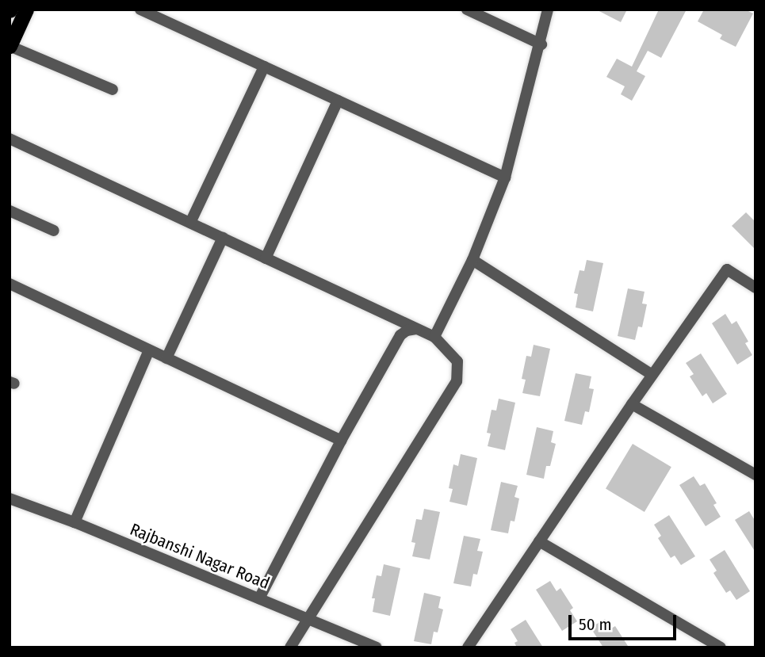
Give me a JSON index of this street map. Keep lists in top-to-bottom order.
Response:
{
  "streets": {
    "street": ["Rajbanshi Nagar Road"]
  },
  "scale_bar": "50 m"
}
